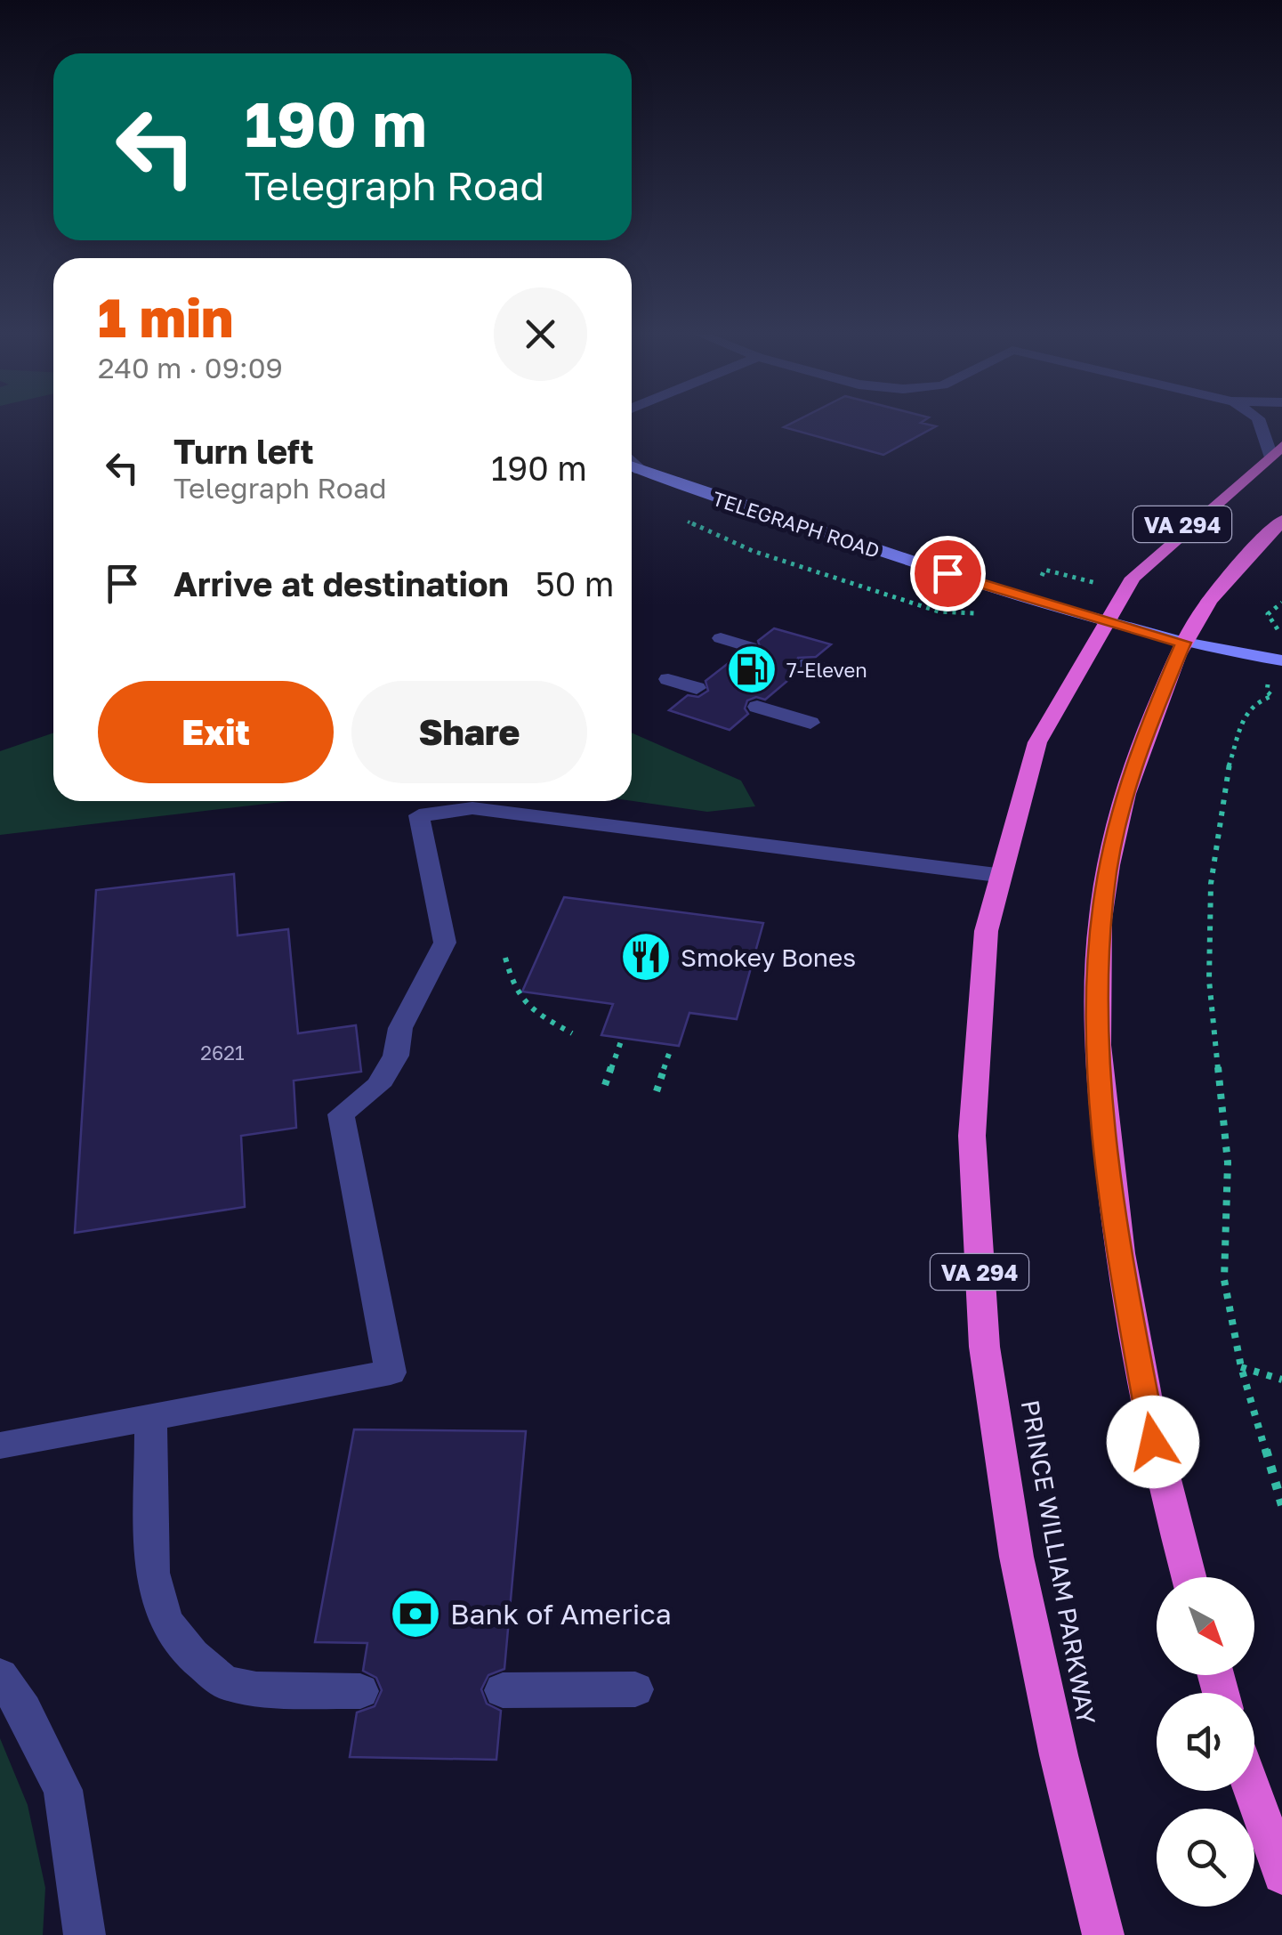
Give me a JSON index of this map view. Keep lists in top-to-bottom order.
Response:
{
  "streets": {
    "highway": ["VA 294", "PRINCE WILLIAM PARKWAY"],
    "main road": ["TELEGRAPH ROAD"]
  },
  "crossings": [
    ["TELEGRAPH ROAD", "VA 294"],
    ["TELEGRAPH ROAD", "PRINCE WILLIAM PARKWAY"]
  ],
  "places": {
    "fuel station": ["7-Eleven"],
    "restaurant": ["Smokey Bones"],
    "bank": ["Bank of America"]
  },
  "house_numbers": ["2621"],
  "north": "bottom right",
  "page": {
    "turn": ["190 m", "Telegraph Road"],
    "heading": ["1 min", "240 m · 09:09"],
    "list": [
      {
        "name": "Turn left",
        "note": "Telegraph Road",
        "value": "190 m"
      },
      {
        "name": "Arrive at destination",
        "value": "50 m"
      }
    ],
    "buttons": ["Exit", "Share"]
  }
}
